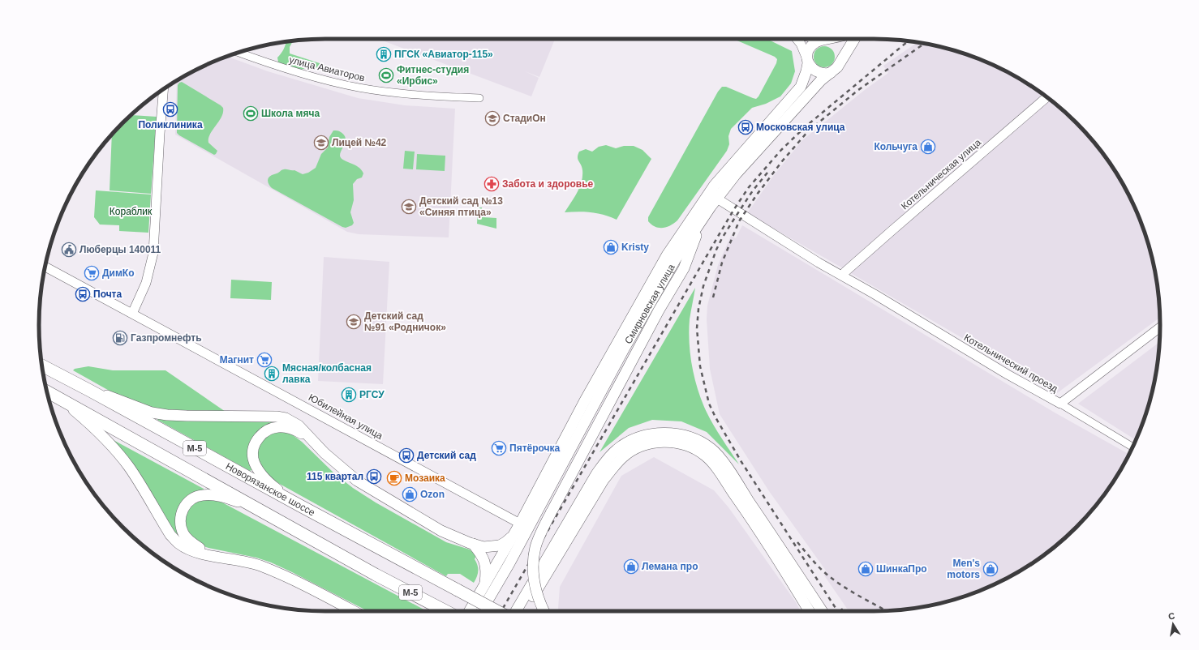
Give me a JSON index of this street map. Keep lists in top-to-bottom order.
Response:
{
  "streets": {
    "highway": ["М-5", "Новорязанское шоссе"],
    "main road": ["Смирновская улица"],
    "street": [
      "улица Авиаторов",
      "Котельническая улица",
      "Котельнический проезд",
      "Юбилейная улица"
    ]
  },
  "crossings": [
    ["Котельническая улица", "Котельнический проезд"],
    ["Смирновская улица", "Котельнический проезд"],
    ["Смирновская улица", "Юбилейная улица"],
    ["Смирновская улица", "М-5"],
    ["М-5", "Новорязанское шоссе"]
  ],
  "parks": ["Кораблик"],
  "places": {
    "building": ["ПГСК «Авиатор-115»", "Мясная/колбасная лавка", "РГСУ"],
    "sports": ["Фитнес-студия «Ирбис»", "Школа мяча"],
    "bus stop": [
      "Поликлиника",
      "Московская улица",
      "Почта",
      "Детский сад",
      "115 квартал"
    ],
    "school or university": [
      "СтадиОн",
      "Лицей №42",
      "Детский сад №13 «Синяя птица»",
      "Детский сад №91 «Родничок»"
    ],
    "shop": [
      "Кольчуга",
      "Kristy",
      "Ozon",
      "Лемана про",
      "ШинкаПро",
      "Men's motors"
    ],
    "pharmacy": ["Забота и здоровье"],
    "public building": ["Люберцы 140011"],
    "supermarket": ["ДимКо", "Магнит", "Пятёрочка"],
    "fuel station": ["Газпромнефть"],
    "cafe": ["Мозаика"]
  },
  "north": "top"
}
